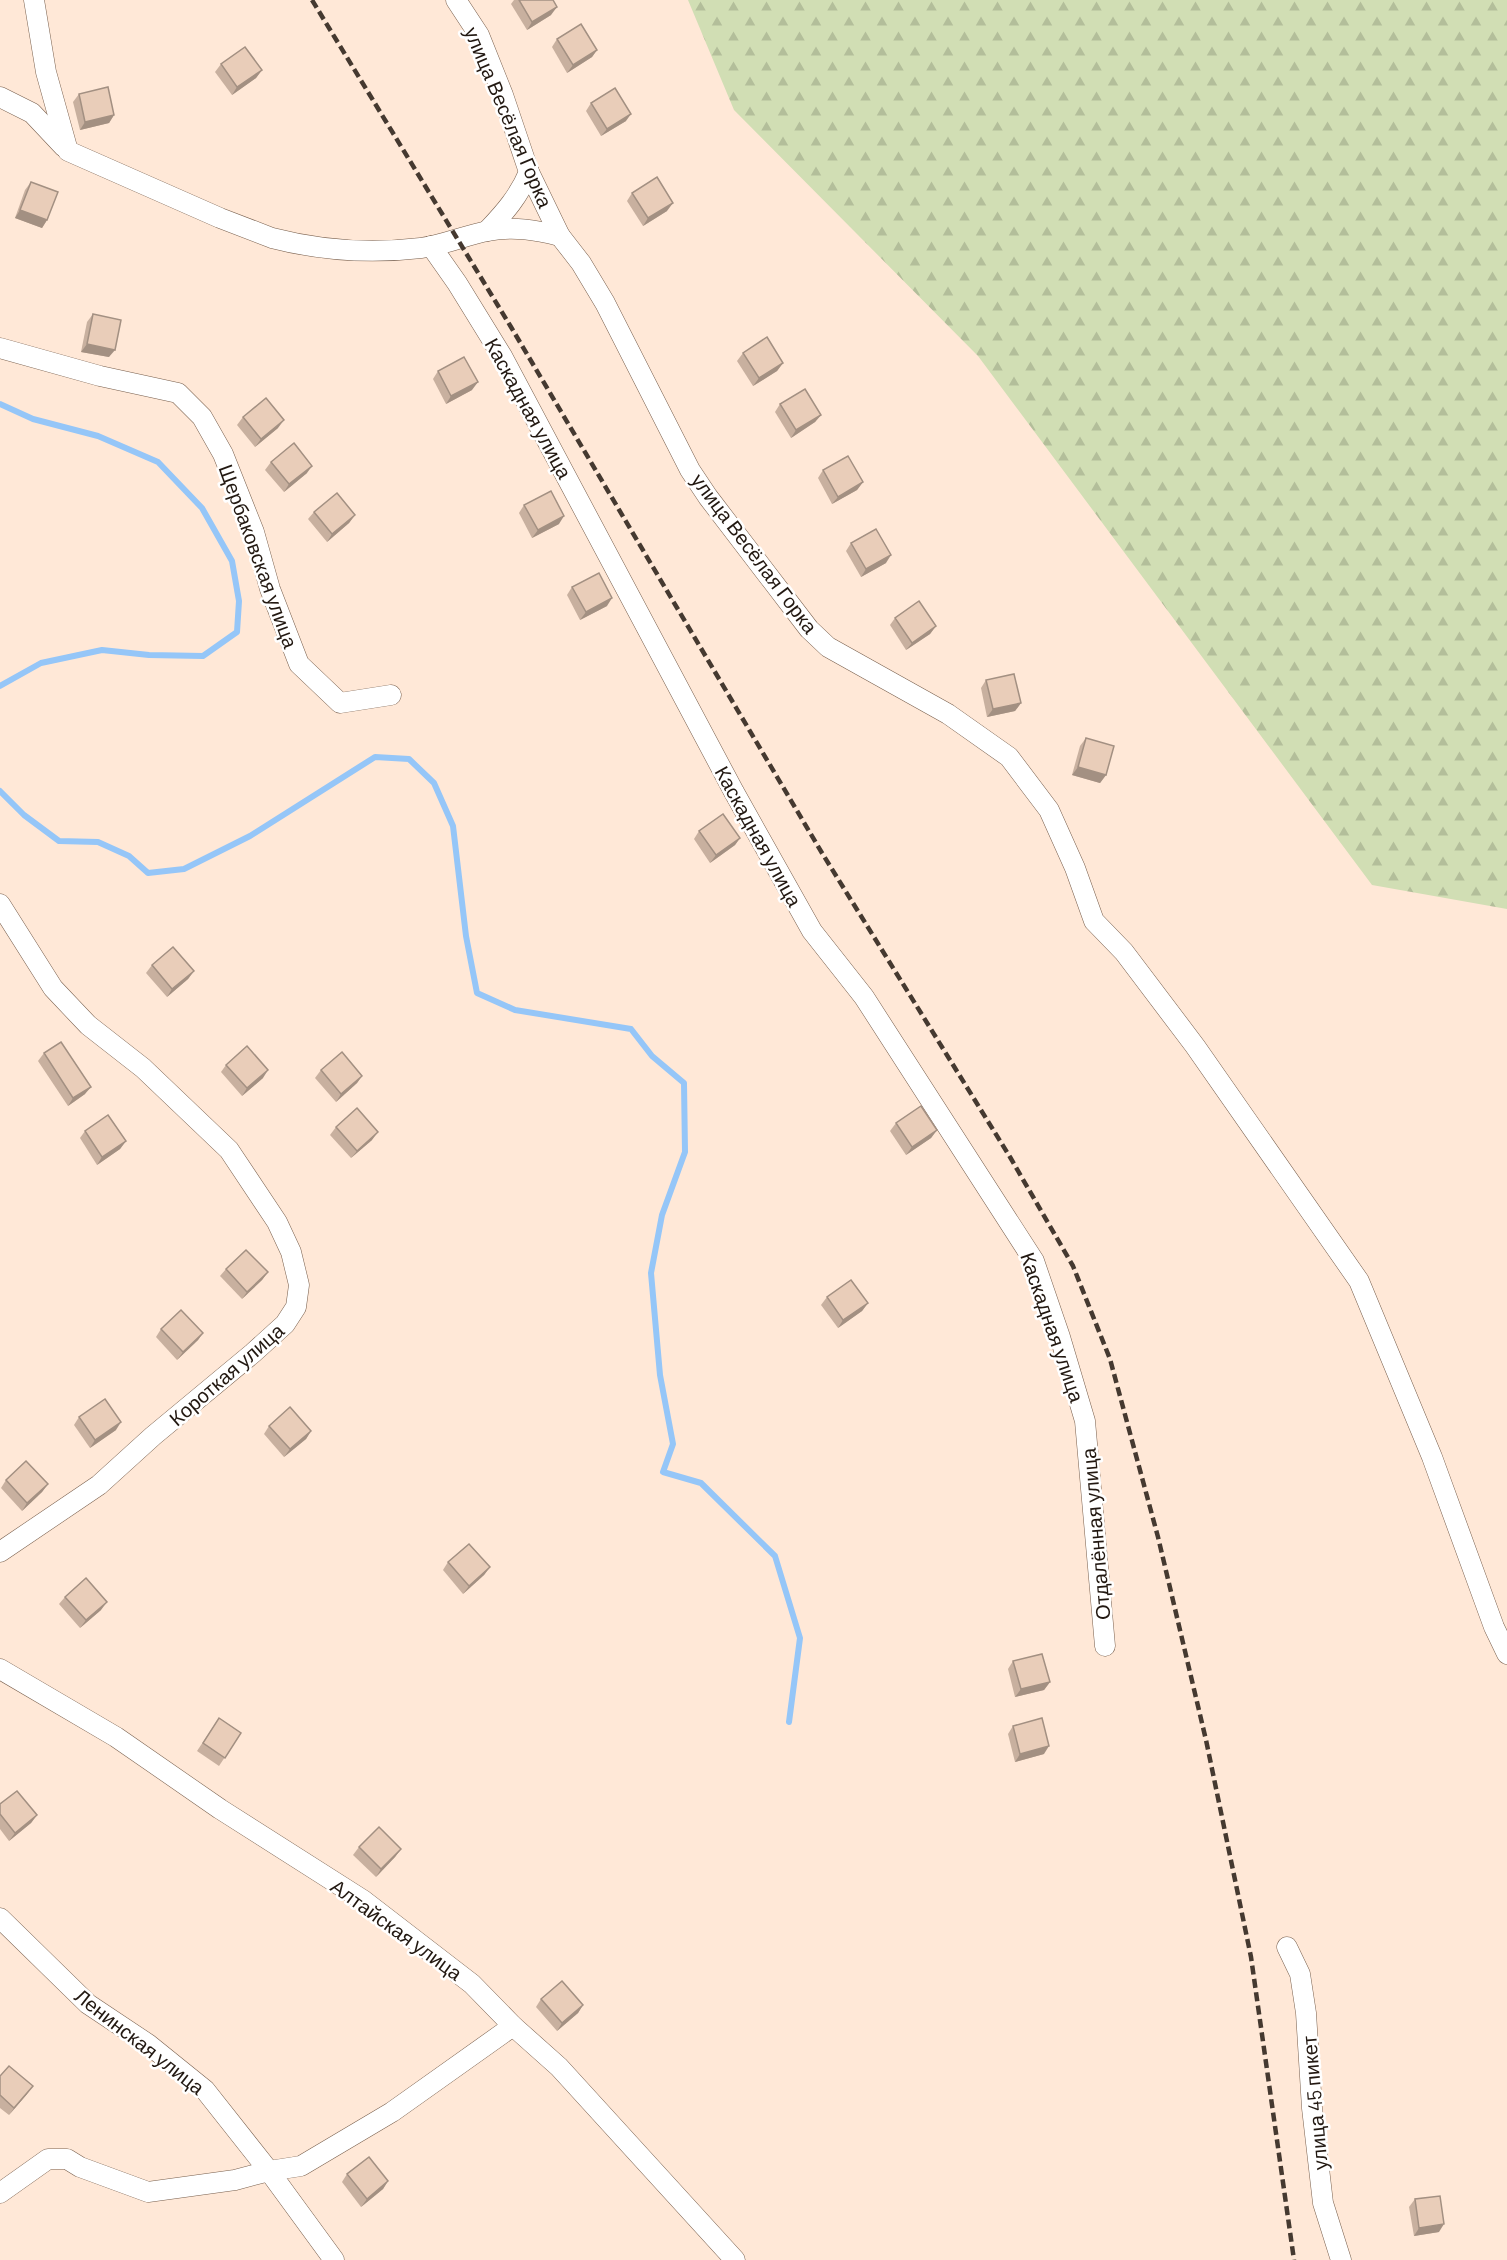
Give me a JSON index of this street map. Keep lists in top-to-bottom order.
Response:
{
  "streets": {
    "street": [
      "улица Весёлая Горка",
      "Каскадная улица",
      "Щербаковская улица",
      "Короткая улица",
      "Отдалённая улица",
      "Алтайская улица",
      "Ленинская улица",
      "улица 45 пикет"
    ]
  },
  "crossings": [
    ["Каскадная улица", "Отдалённая улица"]
  ]
}
